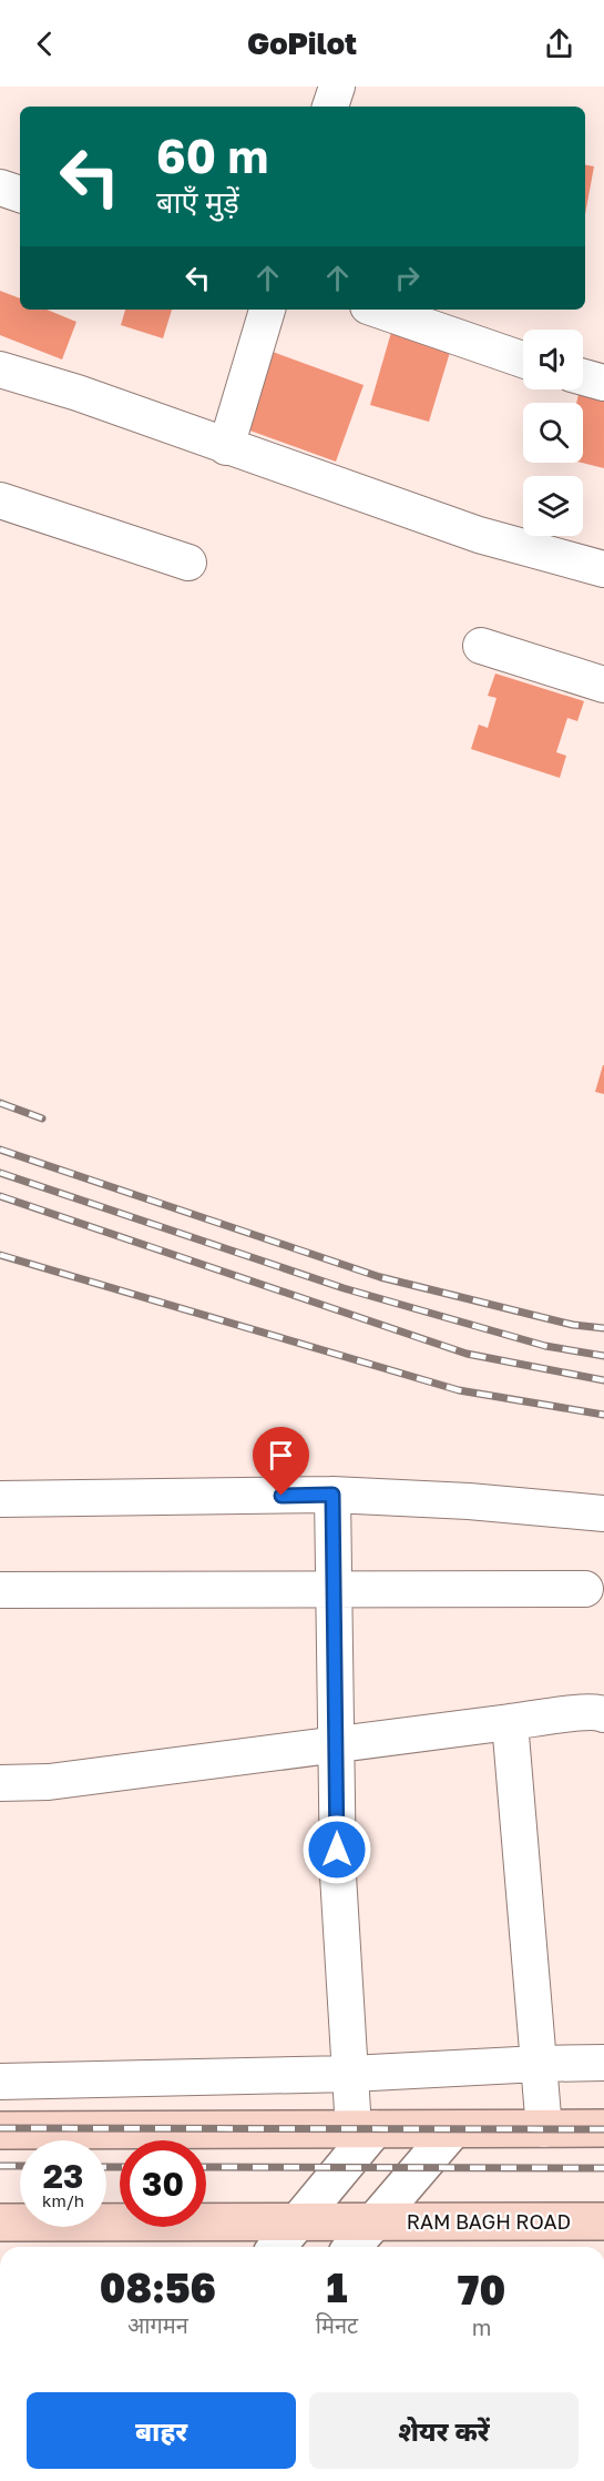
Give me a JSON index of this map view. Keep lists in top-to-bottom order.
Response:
{
  "streets": {
    "main road": ["RAM BAGH ROAD"]
  },
  "page": {
    "header": "GoPilot",
    "turn": ["60 m", "बाएँ मुड़ें"],
    "speed": "23 km/h",
    "limit": "30",
    "eta": [
      "08:56",
      "आगमन",
      "1",
      "मिनट",
      "70",
      "m"
    ],
    "buttons": ["बाहर", "शेयर करें"]
  }
}
